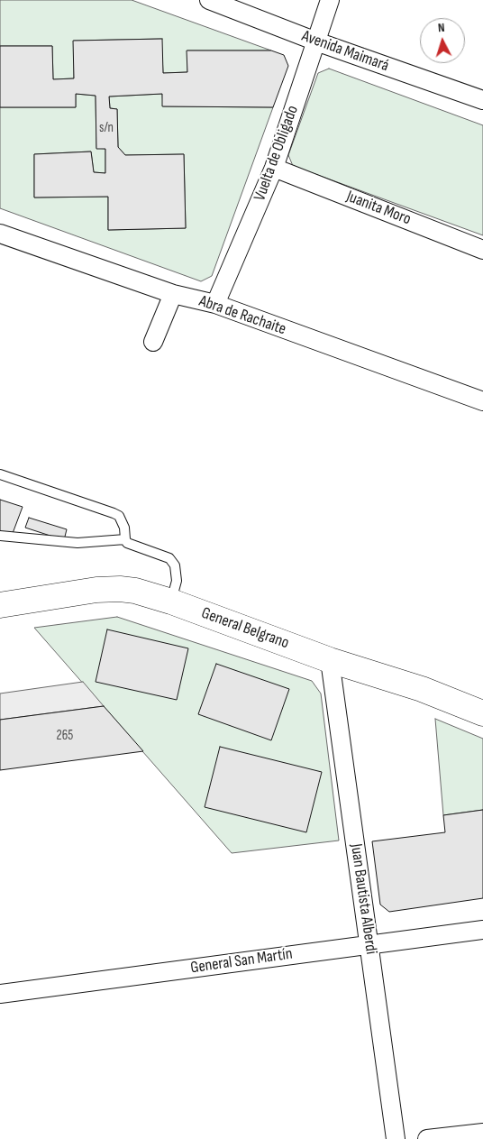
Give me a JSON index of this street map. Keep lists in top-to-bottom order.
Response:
{
  "streets": {
    "main road": ["General Belgrano"],
    "street": [
      "Avenida Maimará",
      "Vuelta de Obligado",
      "Juanita Moro",
      "Abra de Rachaite",
      "Juan Bautista Alberdi",
      "General San Martín"
    ]
  },
  "crossings": [
    ["Avenida Maimará", "Vuelta de Obligado"],
    ["Vuelta de Obligado", "Juanita Moro"],
    ["Vuelta de Obligado", "Abra de Rachaite"],
    ["General Belgrano", "Juan Bautista Alberdi"],
    ["Juan Bautista Alberdi", "General San Martín"]
  ],
  "house_numbers": ["s/n", "265"],
  "north": "top"
}
